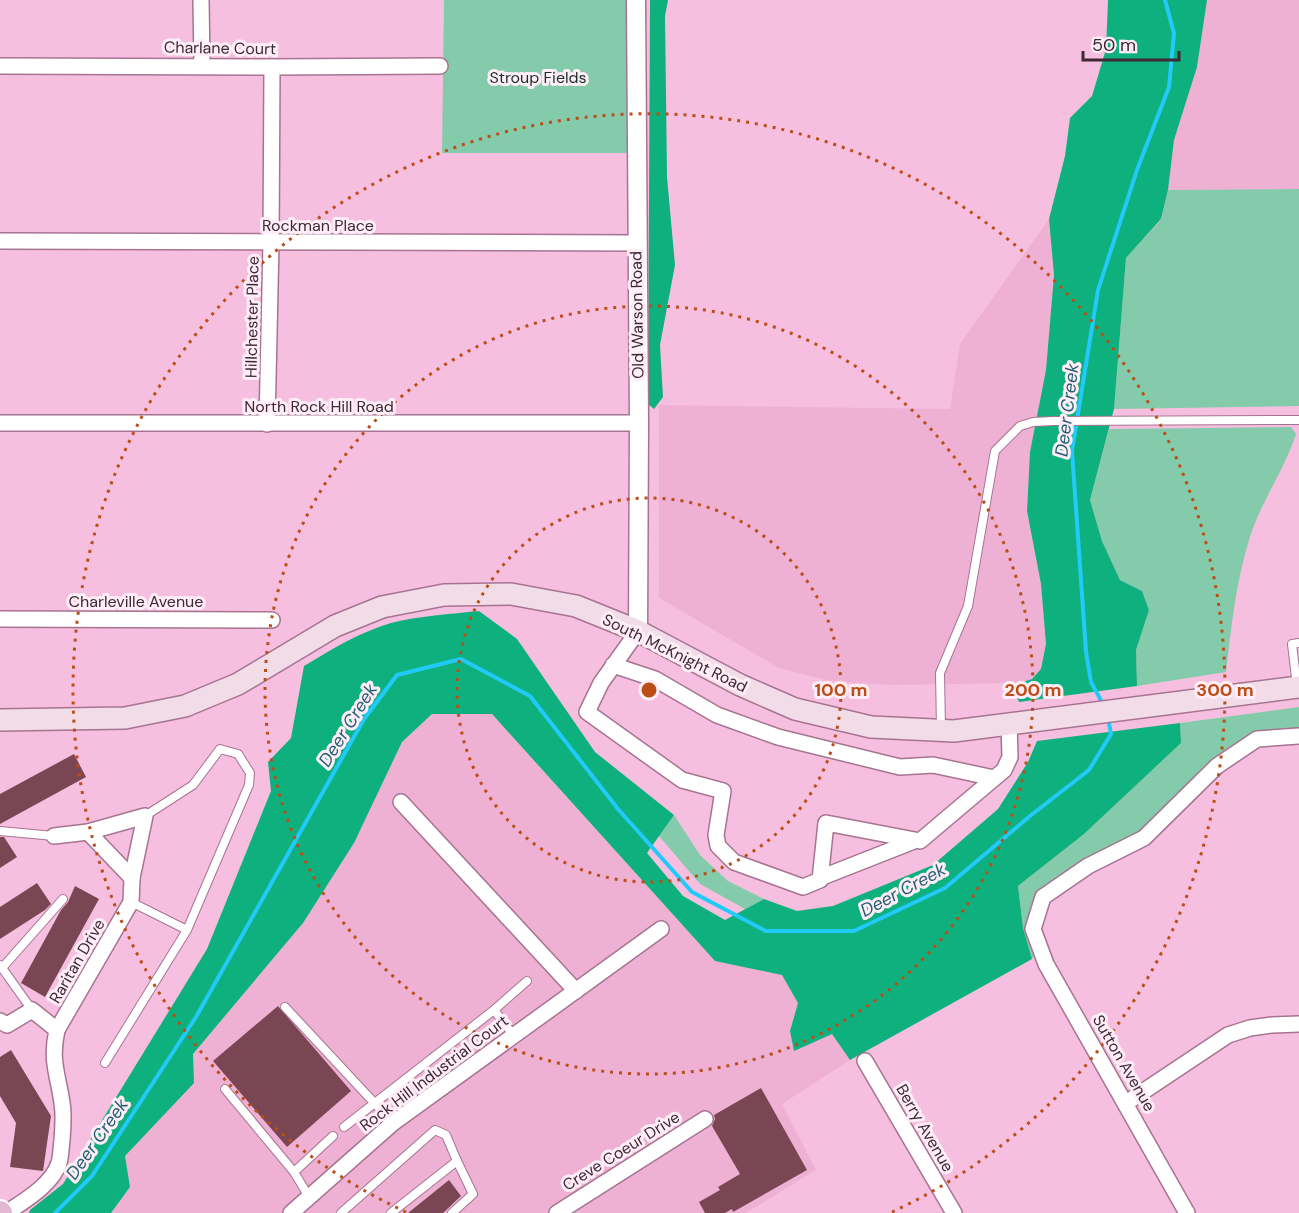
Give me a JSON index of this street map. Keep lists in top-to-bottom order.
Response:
{
  "streets": {
    "main road": ["South McKnight Road"],
    "street": [
      "Charlane Court",
      "Rockman Place",
      "Old Warson Road",
      "Hillchester Place",
      "North Rock Hill Road",
      "Charleville Avenue",
      "Raritan Drive",
      "Sutton Avenue",
      "Rock Hill Industrial Court",
      "Berry Avenue",
      "Creve Coeur Drive"
    ]
  },
  "crossings": [
    ["Charlane Court", "Hillchester Place"],
    ["Rockman Place", "Old Warson Road"],
    ["Rockman Place", "Hillchester Place"],
    ["Old Warson Road", "North Rock Hill Road"],
    ["Old Warson Road", "South McKnight Road"],
    ["Hillchester Place", "North Rock Hill Road"]
  ],
  "water": ["Deer Creek"],
  "parks": ["Stroup Fields"],
  "scale_bar": "50 m",
  "rings": ["100 m", "200 m", "300 m"]
}
